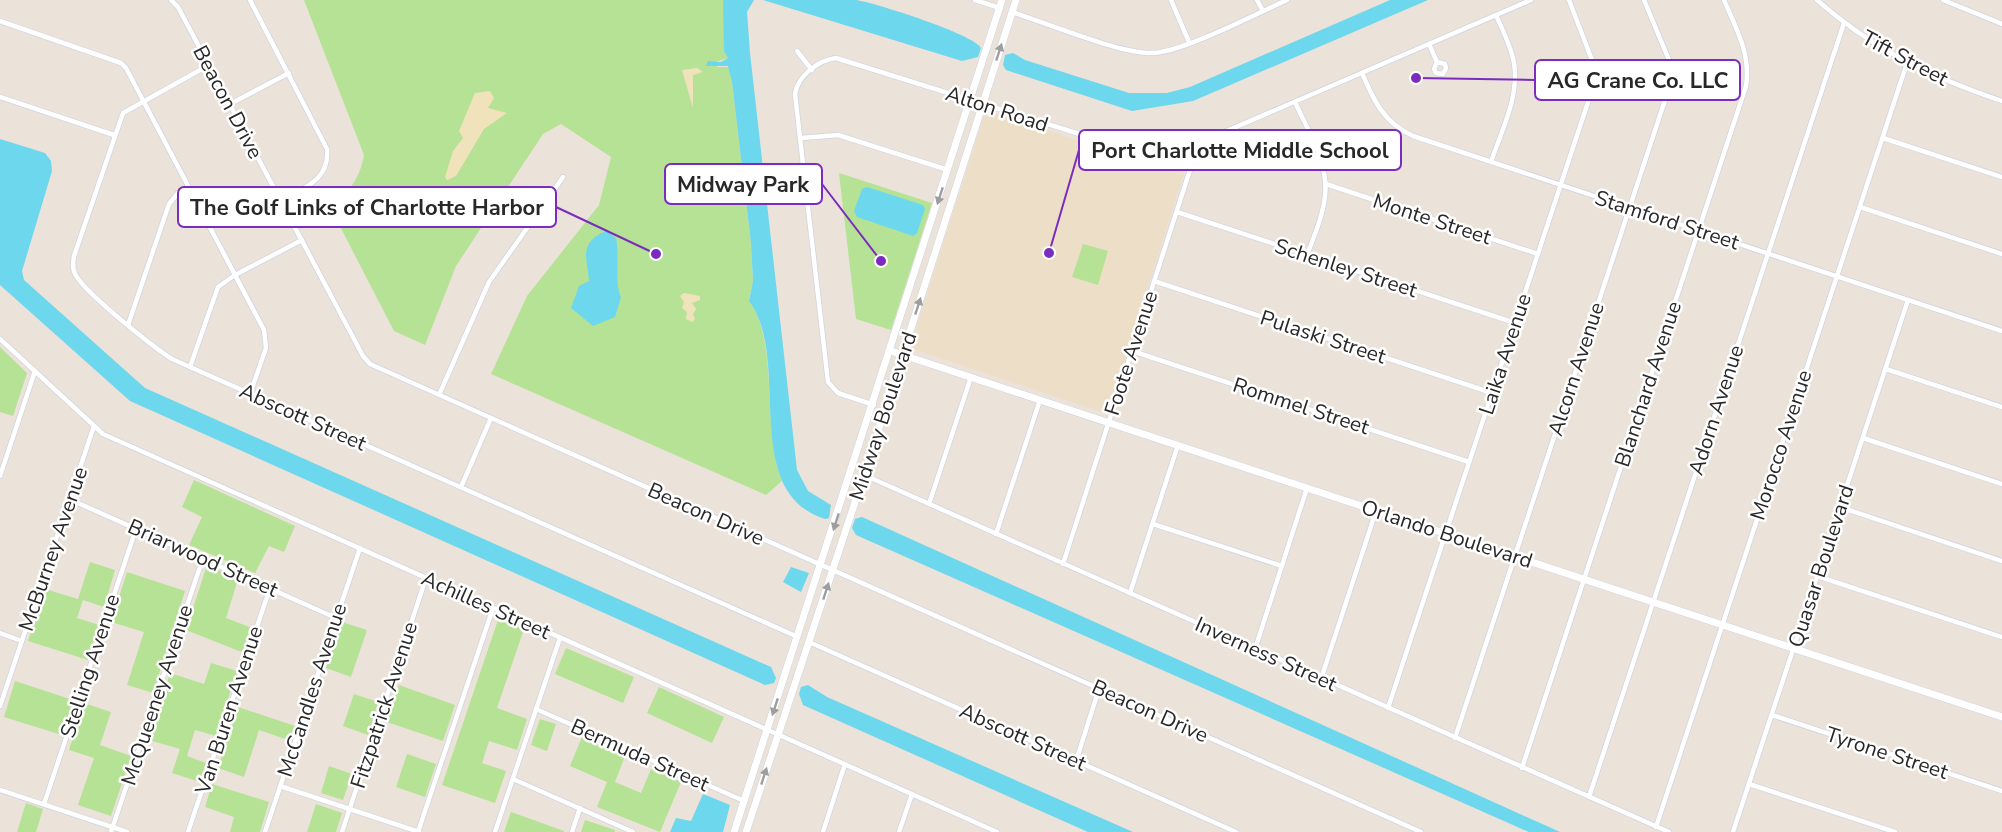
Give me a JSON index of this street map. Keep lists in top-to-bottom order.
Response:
{
  "streets": {
    "street": [
      "Tift Street",
      "Beacon Drive",
      "Alton Road",
      "Monte Street",
      "Stamford Street",
      "Schenley Street",
      "Pulaski Street",
      "Foote Avenue",
      "Laika Avenue",
      "Alcorn Avenue",
      "Blanchard Avenue",
      "Rommel Street",
      "Adorn Avenue",
      "Midway Boulevard",
      "Abscott Street",
      "Morocco Avenue",
      "Orlando Boulevard",
      "McBurney Avenue",
      "Briarwood Street",
      "Quasar Boulevard",
      "Achilles Street",
      "Inverness Street",
      "Stelling Avenue",
      "McCandles Avenue",
      "McQueeney Avenue",
      "Fitzpatrick Avenue",
      "Van Buren Avenue",
      "Tyrone Street",
      "Bermuda Street"
    ]
  },
  "crossings": [
    ["Tift Street", "Adorn Avenue"],
    ["Tift Street", "Morocco Avenue"],
    ["Beacon Drive", "Midway Boulevard"],
    ["Beacon Drive", "Abscott Street"],
    ["Alton Road", "Stamford Street"],
    ["Alton Road", "Foote Avenue"],
    ["Alton Road", "Midway Boulevard"],
    ["Monte Street", "Laika Avenue"],
    ["Stamford Street", "Laika Avenue"],
    ["Stamford Street", "Alcorn Avenue"],
    ["Stamford Street", "Blanchard Avenue"],
    ["Stamford Street", "Adorn Avenue"],
    ["Stamford Street", "Morocco Avenue"],
    ["Stamford Street", "Quasar Boulevard"],
    ["Schenley Street", "Foote Avenue"],
    ["Schenley Street", "Laika Avenue"],
    ["Pulaski Street", "Foote Avenue"],
    ["Pulaski Street", "Laika Avenue"],
    ["Foote Avenue", "Rommel Street"],
    ["Foote Avenue", "Orlando Boulevard"],
    ["Foote Avenue", "Inverness Street"],
    ["Laika Avenue", "Rommel Street"],
    ["Laika Avenue", "Orlando Boulevard"],
    ["Laika Avenue", "Inverness Street"],
    ["Alcorn Avenue", "Orlando Boulevard"],
    ["Alcorn Avenue", "Inverness Street"],
    ["Blanchard Avenue", "Orlando Boulevard"],
    ["Blanchard Avenue", "Inverness Street"],
    ["Adorn Avenue", "Orlando Boulevard"],
    ["Adorn Avenue", "Inverness Street"],
    ["Midway Boulevard", "Abscott Street"],
    ["Midway Boulevard", "Orlando Boulevard"],
    ["Midway Boulevard", "Achilles Street"],
    ["Midway Boulevard", "Inverness Street"],
    ["Midway Boulevard", "Bermuda Street"],
    ["Morocco Avenue", "Orlando Boulevard"],
    ["Morocco Avenue", "Inverness Street"],
    ["Orlando Boulevard", "Quasar Boulevard"],
    ["McBurney Avenue", "Briarwood Street"],
    ["McBurney Avenue", "Achilles Street"],
    ["Briarwood Street", "Stelling Avenue"],
    ["Briarwood Street", "McCandles Avenue"],
    ["Briarwood Street", "McQueeney Avenue"],
    ["Briarwood Street", "Van Buren Avenue"],
    ["Quasar Boulevard", "Tyrone Street"],
    ["Achilles Street", "McCandles Avenue"],
    ["Achilles Street", "Fitzpatrick Avenue"]
  ],
  "places": [
    "AG Crane Co. LLC",
    "Port Charlotte Middle School",
    "The Golf Links of Charlotte Harbor",
    "Midway Park"
  ]
}
